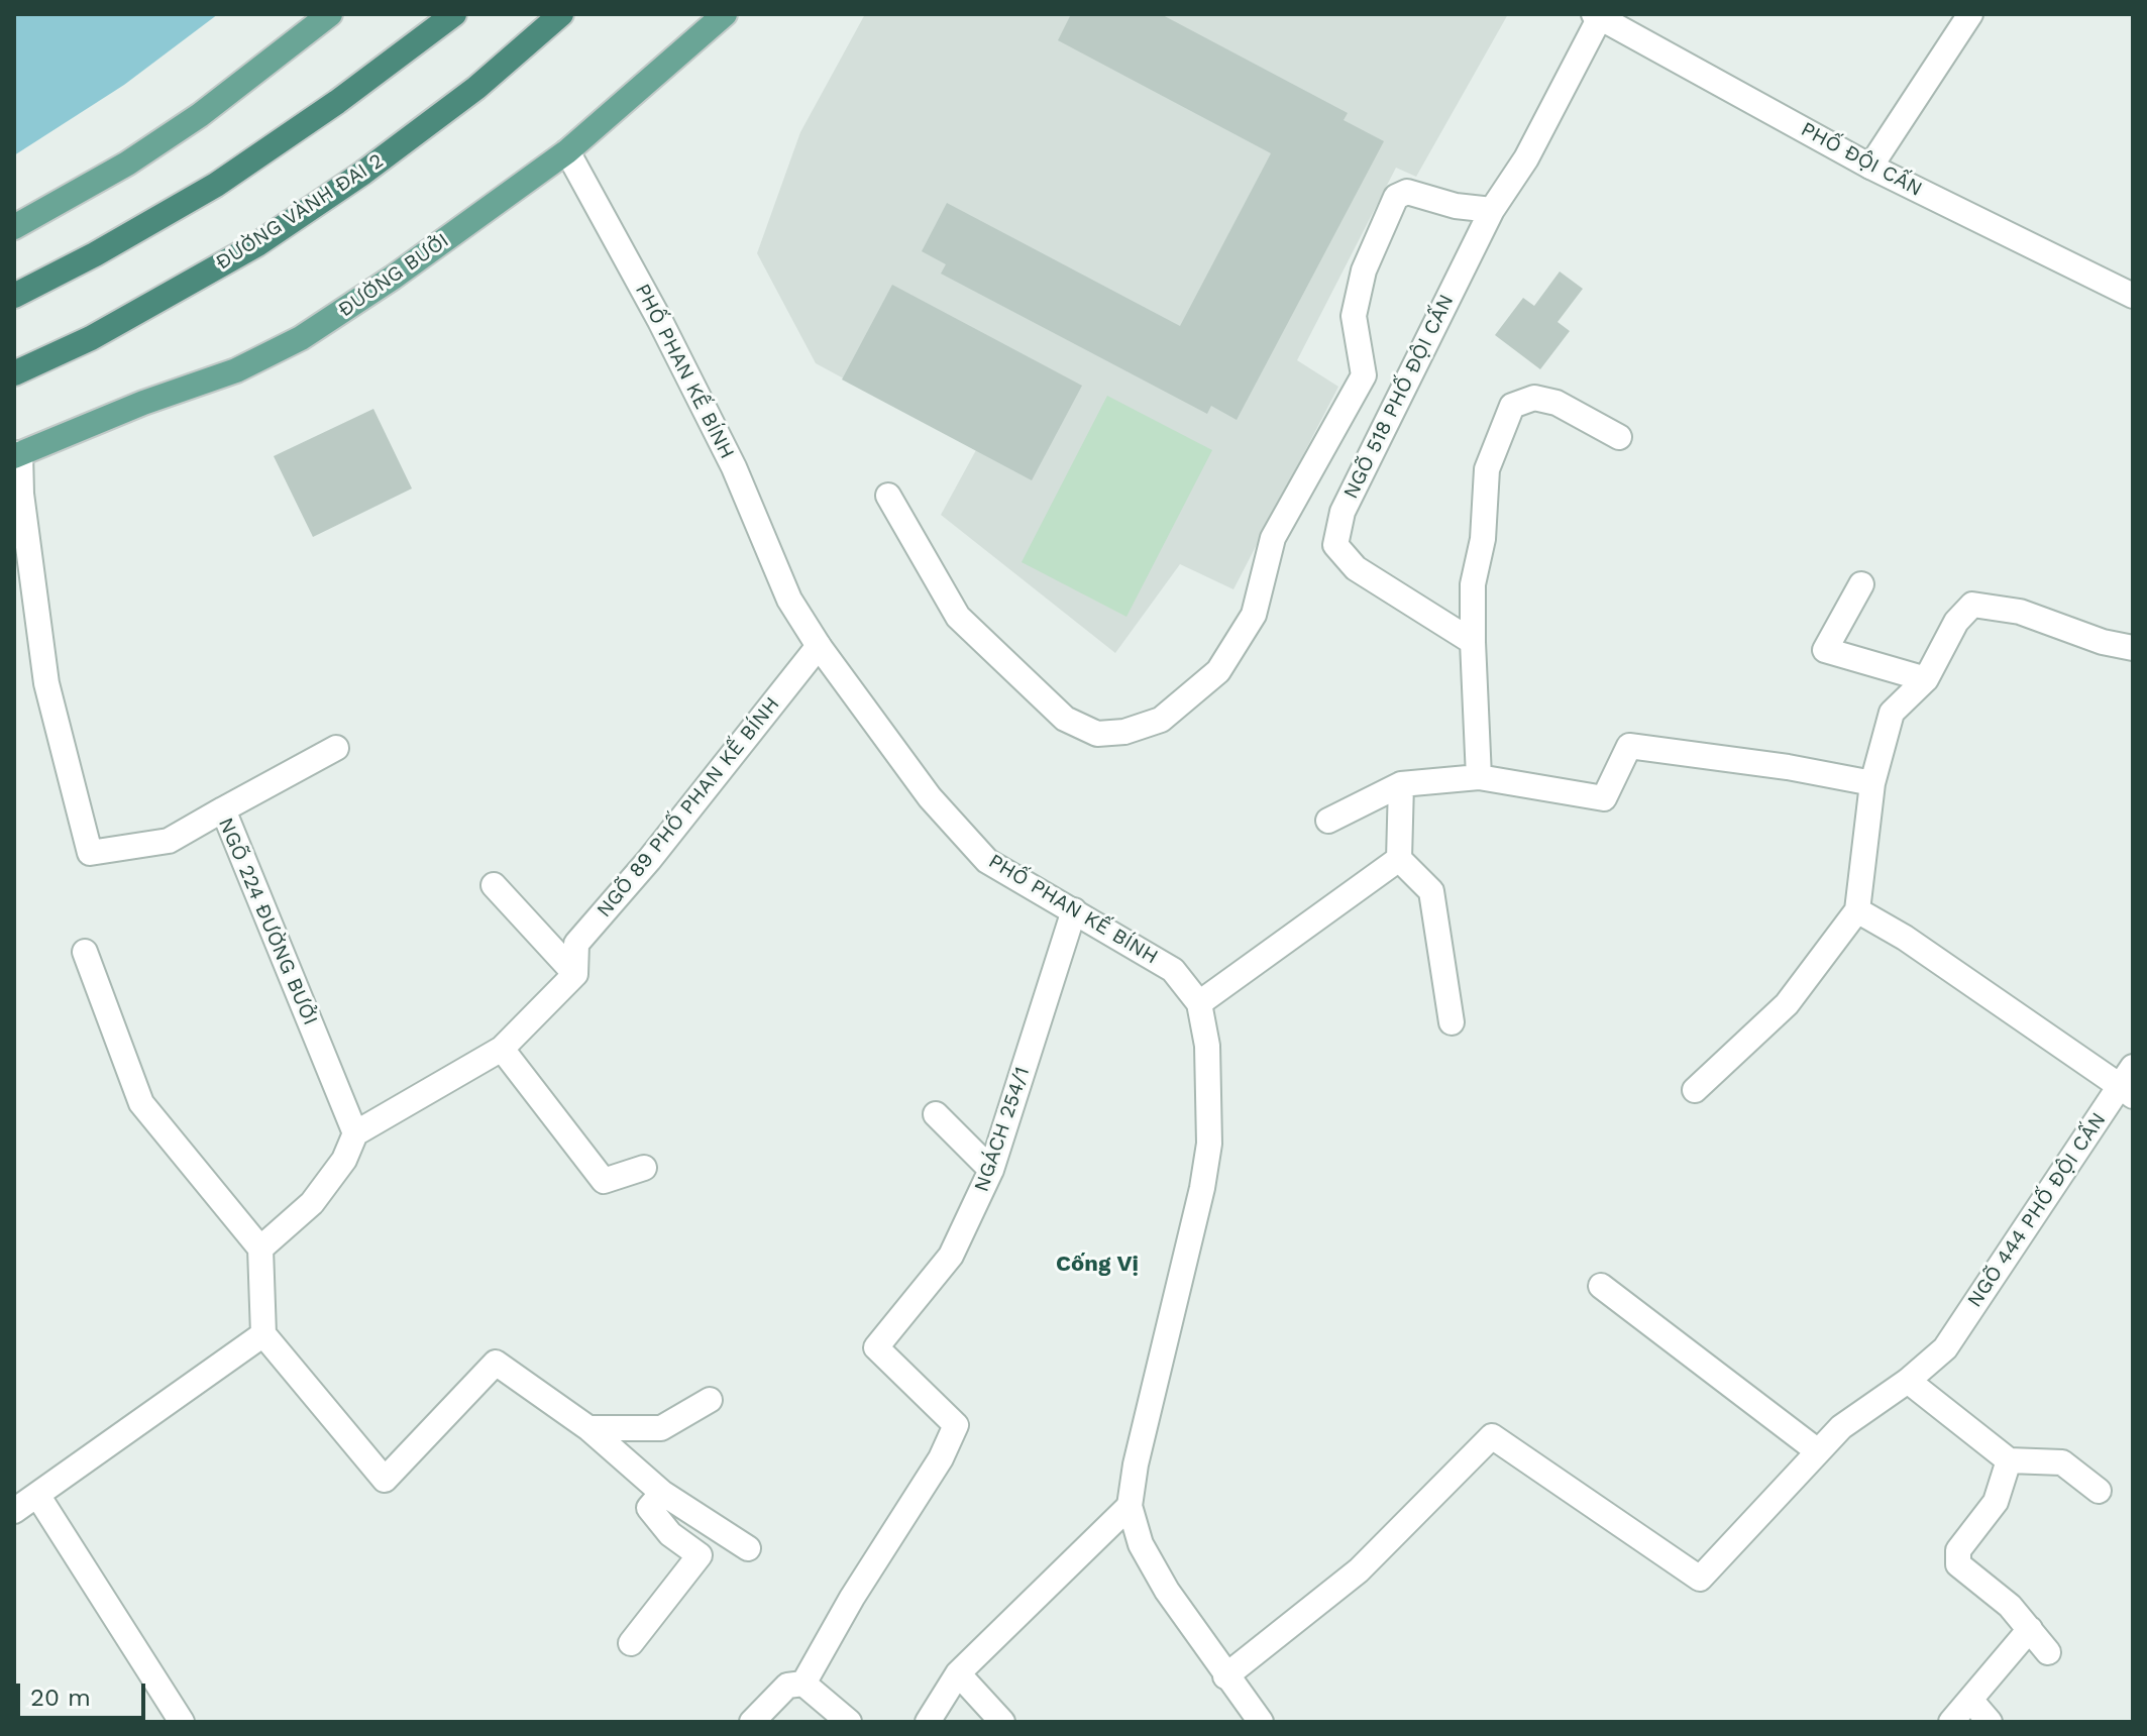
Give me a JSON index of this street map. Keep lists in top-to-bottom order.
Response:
{
  "streets": {
    "highway": ["ĐƯỜNG VÀNH ĐAI 2"],
    "main road": ["ĐƯỜNG BƯỞI"],
    "street": [
      "PHỐ ĐỘI CẤN",
      "PHỐ PHAN KẾ BÍNH",
      "NGÕ 518 PHỐ ĐỘI CẤN",
      "NGÕ 89 PHỐ PHAN KẾ BÍNH",
      "NGÕ 224 ĐƯỜNG BƯỞI",
      "NGÁCH 254/1",
      "NGÕ 444 PHỐ ĐỘI CẤN"
    ]
  },
  "crossings": [
    ["PHỐ ĐỘI CẤN", "NGÕ 518 PHỐ ĐỘI CẤN"],
    ["ĐƯỜNG BƯỞI", "PHỐ PHAN KẾ BÍNH"],
    ["ĐƯỜNG BƯỞI", "NGÕ 224 ĐƯỜNG BƯỞI"],
    ["PHỐ PHAN KẾ BÍNH", "NGÕ 89 PHỐ PHAN KẾ BÍNH"],
    ["PHỐ PHAN KẾ BÍNH", "NGÁCH 254/1"],
    ["PHỐ PHAN KẾ BÍNH", "NGÕ 444 PHỐ ĐỘI CẤN"]
  ],
  "districts": ["Cống Vị"],
  "scale_bar": "20 m"
}
